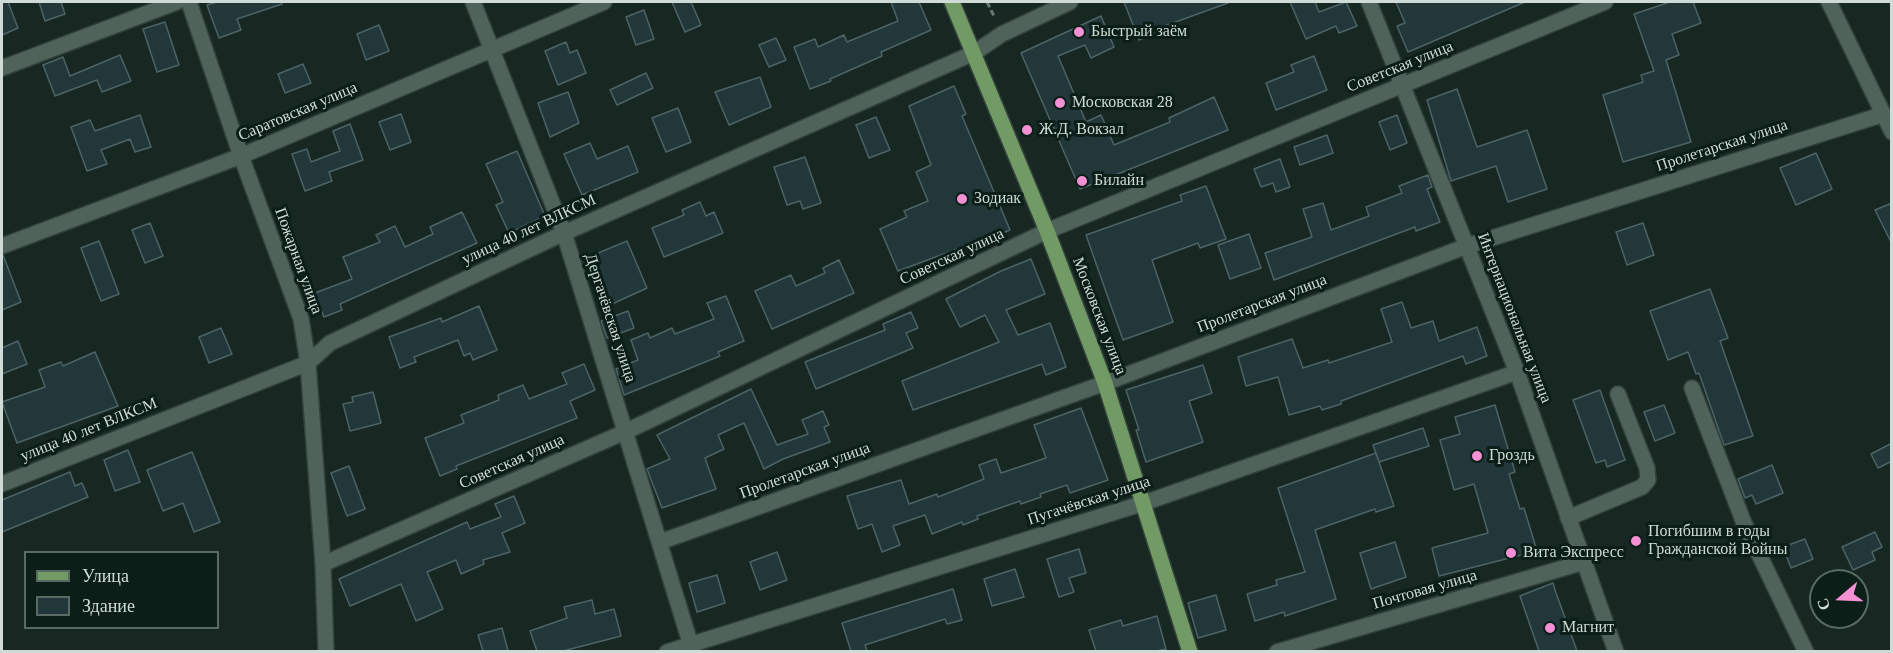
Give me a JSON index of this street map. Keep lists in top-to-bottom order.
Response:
{
  "streets": {
    "main road": ["Московская улица"],
    "street": [
      "Советская улица",
      "Саратовская улица",
      "Пролетарская улица",
      "улица 40 лет ВЛКСМ",
      "Пожарная улица",
      "Дергачёвская улица",
      "Интернациональная улица",
      "Пугачёвская улица",
      "Почтовая улица"
    ]
  },
  "crossings": [
    ["Советская улица", "Пожарная улица"],
    ["Советская улица", "Московская улица"],
    ["Советская улица", "Дергачёвская улица"],
    ["Советская улица", "Интернациональная улица"],
    ["Саратовская улица", "Пожарная улица"],
    ["Саратовская улица", "Дергачёвская улица"],
    ["Пролетарская улица", "Московская улица"],
    ["Пролетарская улица", "Дергачёвская улица"],
    ["Пролетарская улица", "Интернациональная улица"],
    ["улица 40 лет ВЛКСМ", "Пожарная улица"],
    ["улица 40 лет ВЛКСМ", "Московская улица"],
    ["улица 40 лет ВЛКСМ", "Дергачёвская улица"],
    ["Московская улица", "Пугачёвская улица"],
    ["Дергачёвская улица", "Пугачёвская улица"],
    ["Интернациональная улица", "Пугачёвская улица"],
    ["Интернациональная улица", "Почтовая улица"]
  ],
  "places": [
    "Быстрый заём",
    "Московская 28",
    "Ж.Д. Вокзал",
    "Билайн",
    "Зодиак",
    "Гроздь",
    "Погибшим в годы Гражданской Войны",
    "Вита Экспресс",
    "Магнит"
  ],
  "legend": ["Улица", "Здание"],
  "north": "left"
}
